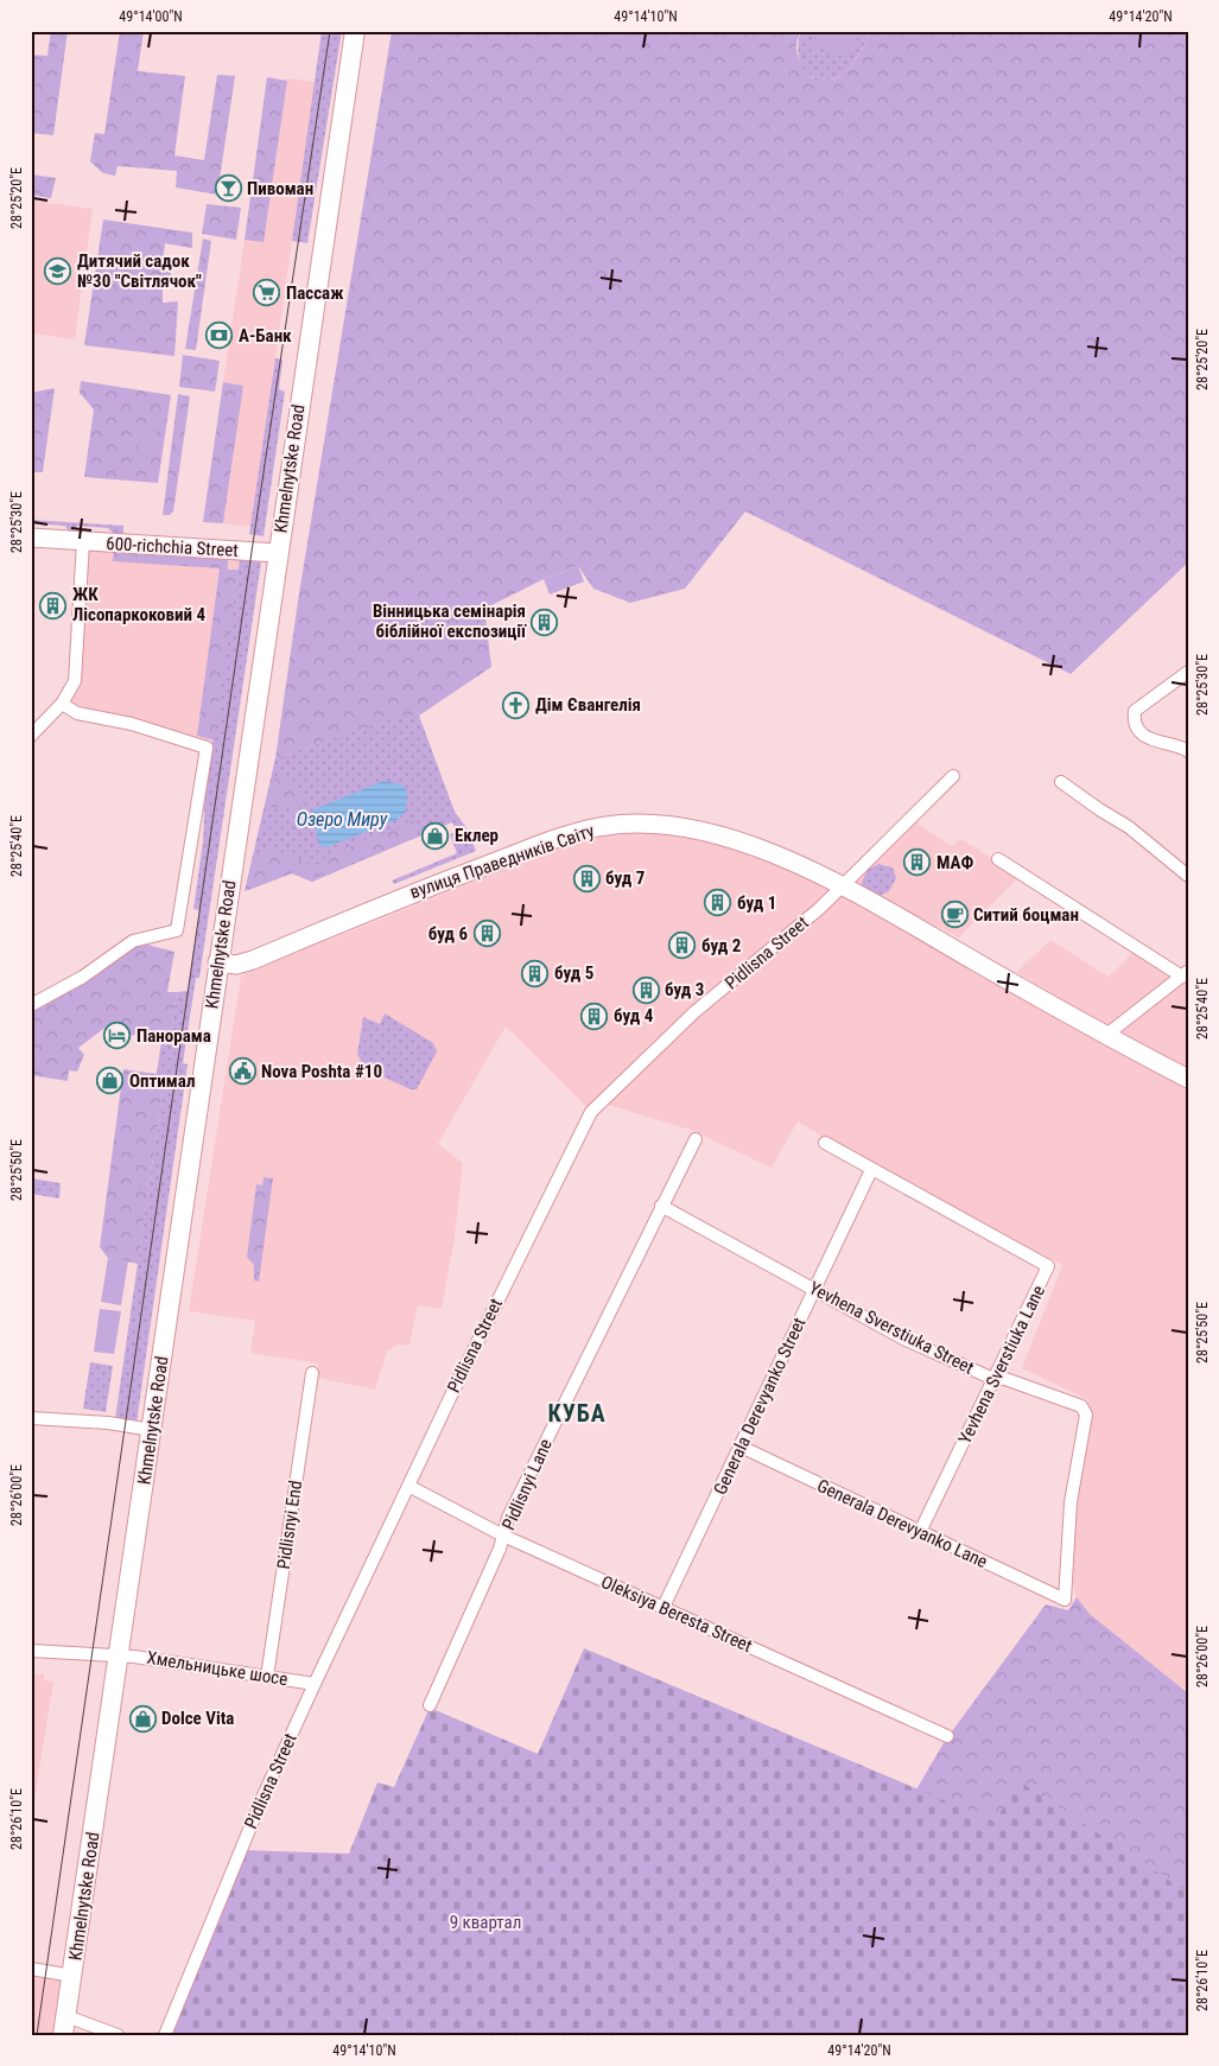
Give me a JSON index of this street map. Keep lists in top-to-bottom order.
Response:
{
  "streets": {
    "main road": ["Khmelnytske Road", "600-richchia Street", "вулиця Праведників Світу"],
    "street": [
      "Pidlisna Street",
      "Yevhena Sverstiuka Street",
      "Yevhena Sverstiuka Lane",
      "Generala Derevyanko Street",
      "Pidlisnyi Lane",
      "Generala Derevyanko Lane",
      "Pidlisnyi End",
      "Oleksiya Beresta Street",
      "Хмельницьке шосе"
    ]
  },
  "crossings": [
    ["Khmelnytske Road", "600-richchia Street"],
    ["Khmelnytske Road", "вулиця Праведників Світу"],
    ["Khmelnytske Road", "Хмельницьке шосе"],
    ["вулиця Праведників Світу", "Pidlisna Street"],
    ["Pidlisna Street", "Oleksiya Beresta Street"],
    ["Pidlisna Street", "Хмельницьке шосе"],
    ["Yevhena Sverstiuka Street", "Yevhena Sverstiuka Lane"],
    ["Yevhena Sverstiuka Street", "Generala Derevyanko Street"],
    ["Yevhena Sverstiuka Street", "Pidlisnyi Lane"],
    ["Yevhena Sverstiuka Street", "Generala Derevyanko Lane"],
    ["Yevhena Sverstiuka Lane", "Generala Derevyanko Street"],
    ["Yevhena Sverstiuka Lane", "Generala Derevyanko Lane"],
    ["Generala Derevyanko Street", "Generala Derevyanko Lane"],
    ["Generala Derevyanko Street", "Oleksiya Beresta Street"],
    ["Pidlisnyi Lane", "Oleksiya Beresta Street"],
    ["Pidlisnyi End", "Хмельницьке шосе"]
  ],
  "districts": ["КУБА"],
  "water": ["Озеро Миру"],
  "parks": ["9 квартал"],
  "places": {
    "bar": ["Пивоман"],
    "school or university": ["Дитячий садок №30 \"Світлячок\""],
    "supermarket": ["Пассаж"],
    "bank": ["А-Банк"],
    "building": [
      "ЖК Лісопаркоковий 4",
      "Вінницька семінарія біблійної експозиції",
      "МАФ",
      "буд 7",
      "буд 1",
      "буд 6",
      "буд 2",
      "буд 5",
      "буд 3",
      "буд 4"
    ],
    "church": ["Дім Євангелія"],
    "shop": ["Еклер", "Оптимал", "Dolce Vita"],
    "cafe": ["Ситий боцман"],
    "hotel": ["Панорама"],
    "public building": ["Nova Poshta #10"]
  },
  "coordinates": [
    "49°14'00\"N",
    "49°14'10\"N",
    "49°14'20\"N",
    "28°25'20\"E",
    "28°25'30\"E",
    "28°25'40\"E",
    "28°25'50\"E",
    "28°26'00\"E",
    "28°26'10\"E"
  ]
}
